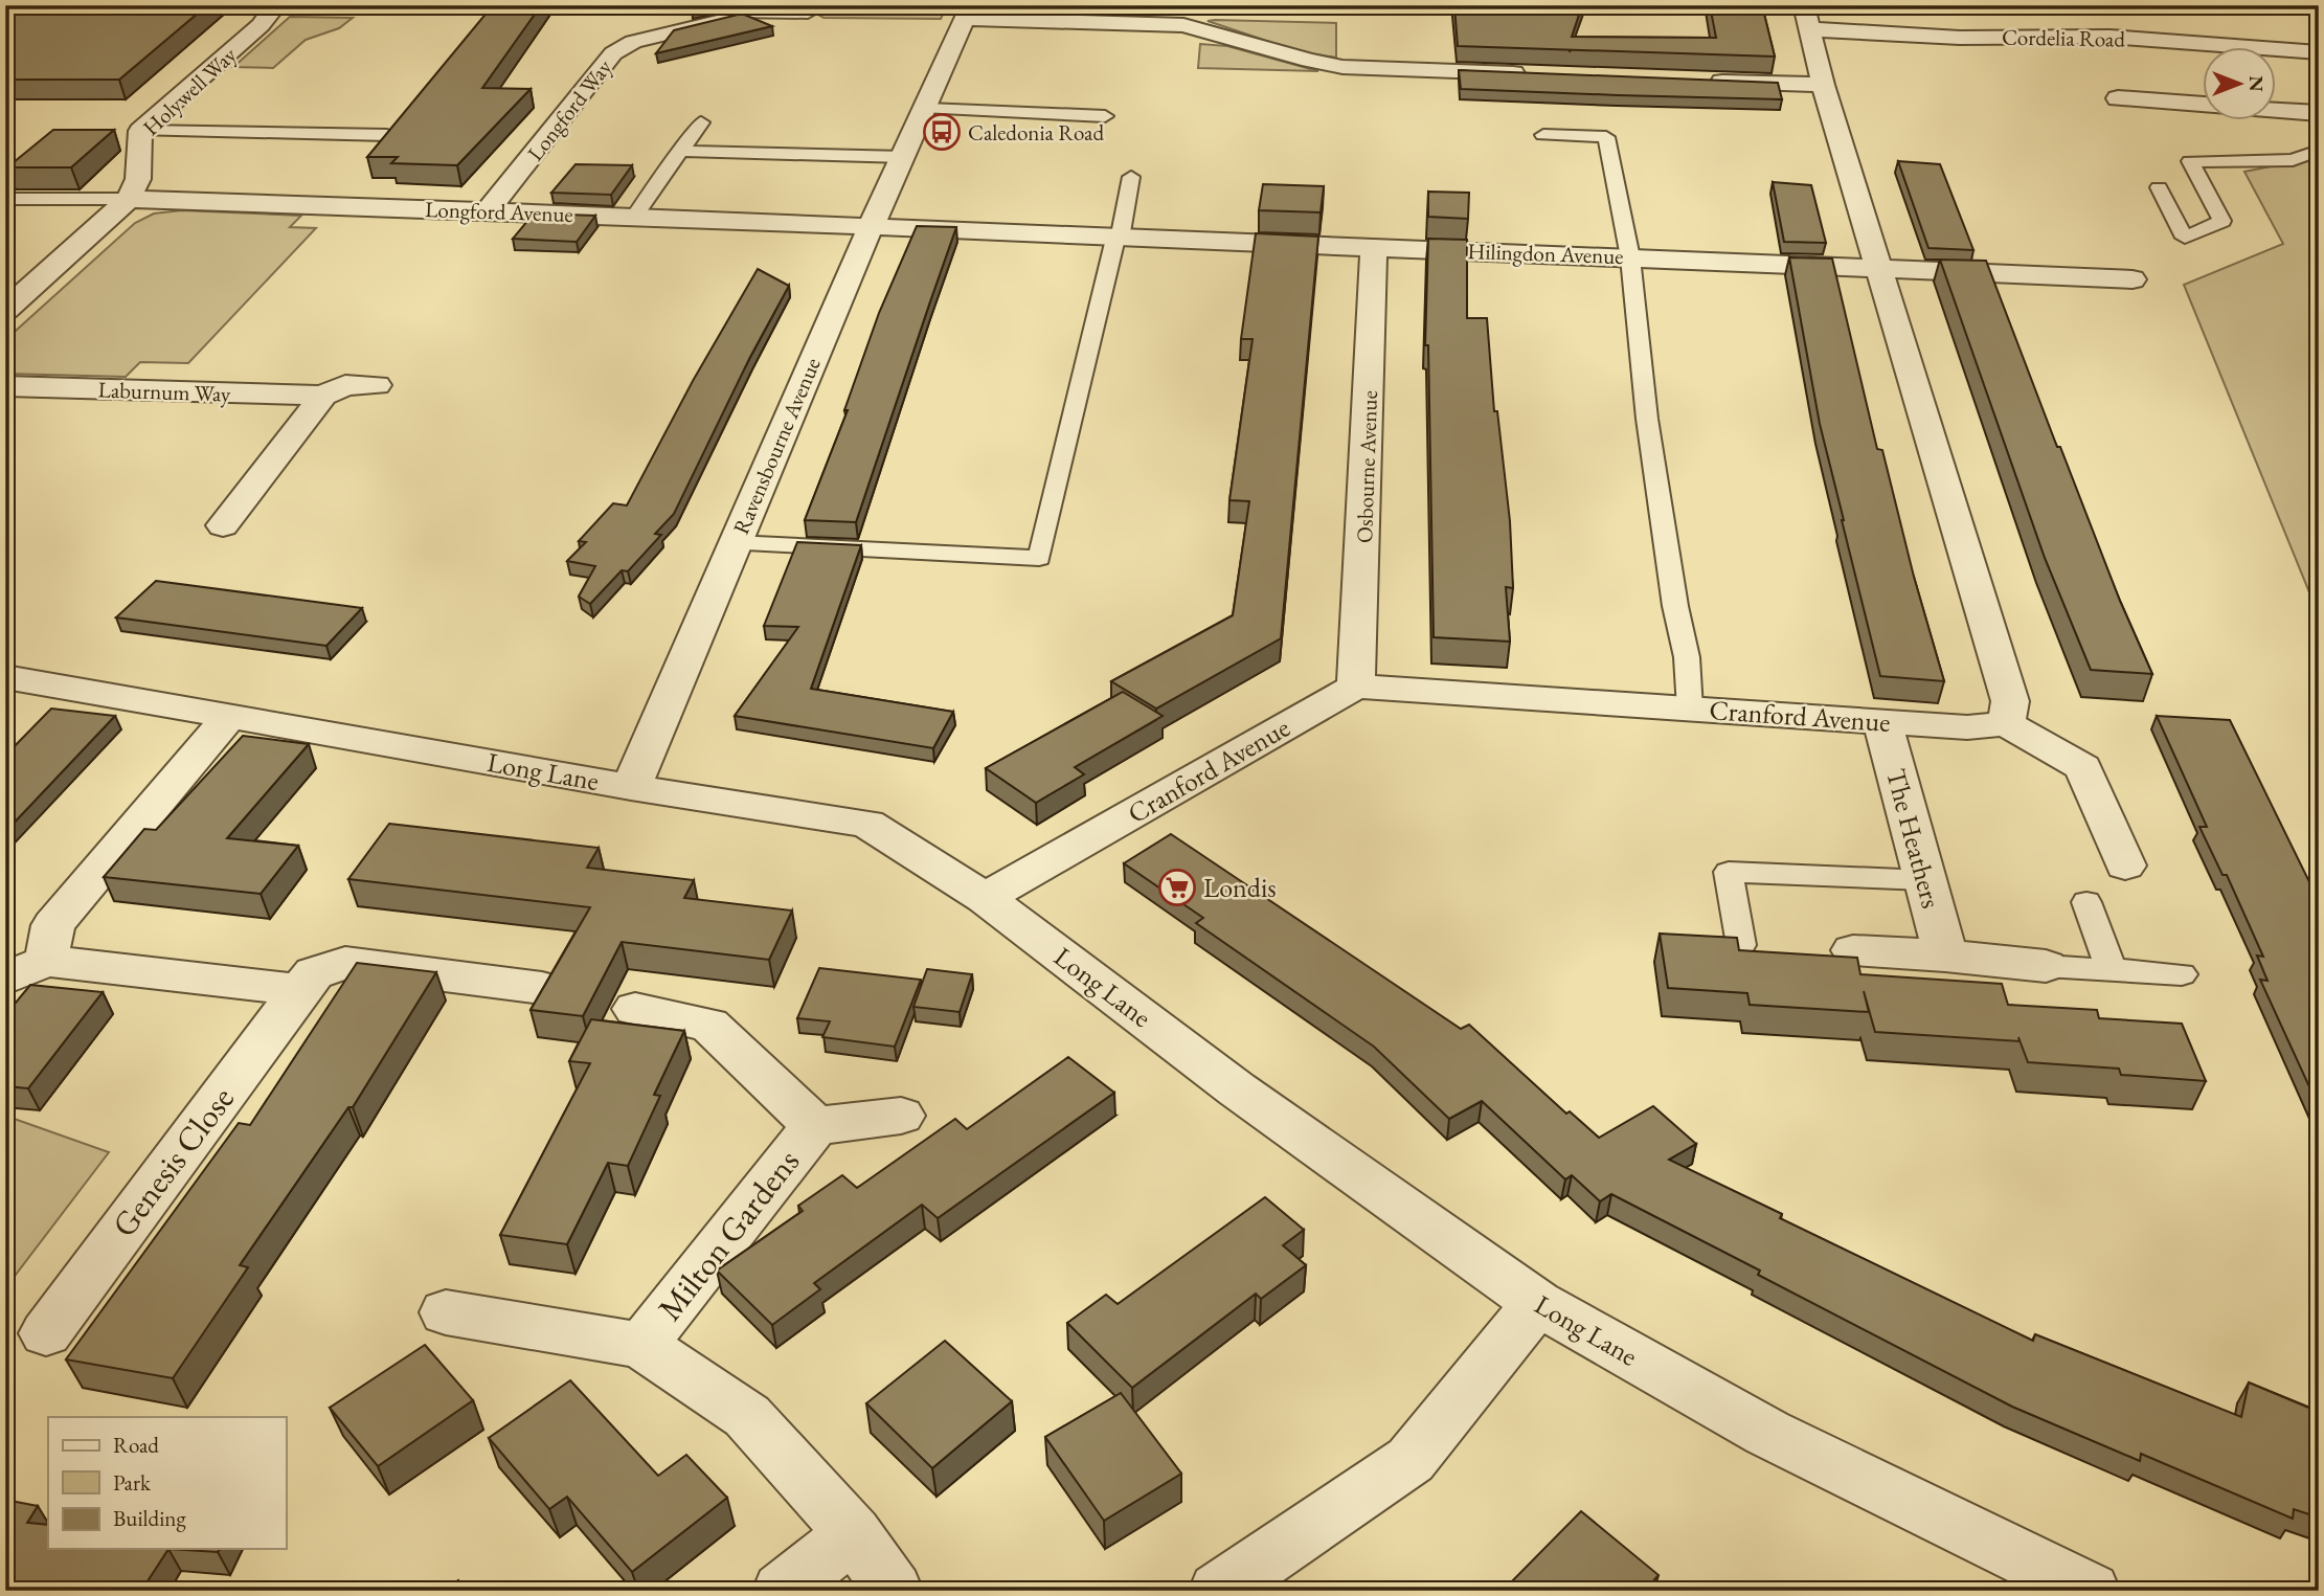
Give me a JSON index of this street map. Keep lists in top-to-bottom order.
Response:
{
  "streets": {
    "street": [
      "Cordelia Road",
      "Holywell Way",
      "Longford Way",
      "Longford Avenue",
      "Hilingdon Avenue",
      "Laburnum Way",
      "Ravensbourne Avenue",
      "Osbourne Avenue",
      "Cranford Avenue",
      "Long Lane",
      "The Heathers",
      "Genesis Close",
      "Milton Gardens"
    ]
  },
  "crossings": [
    ["Holywell Way", "Longford Avenue"],
    ["Longford Way", "Longford Avenue"],
    ["Longford Avenue", "Hilingdon Avenue"],
    ["Longford Avenue", "Ravensbourne Avenue"],
    ["Hilingdon Avenue", "Ravensbourne Avenue"],
    ["Hilingdon Avenue", "Osbourne Avenue"],
    ["Ravensbourne Avenue", "Long Lane"],
    ["Osbourne Avenue", "Cranford Avenue"],
    ["Cranford Avenue", "Long Lane"],
    ["Cranford Avenue", "The Heathers"]
  ],
  "places": {
    "bus stop": ["Caledonia Road"],
    "supermarket": ["Londis"]
  },
  "legend": ["Road", "Park", "Building"],
  "north": "right"
}
